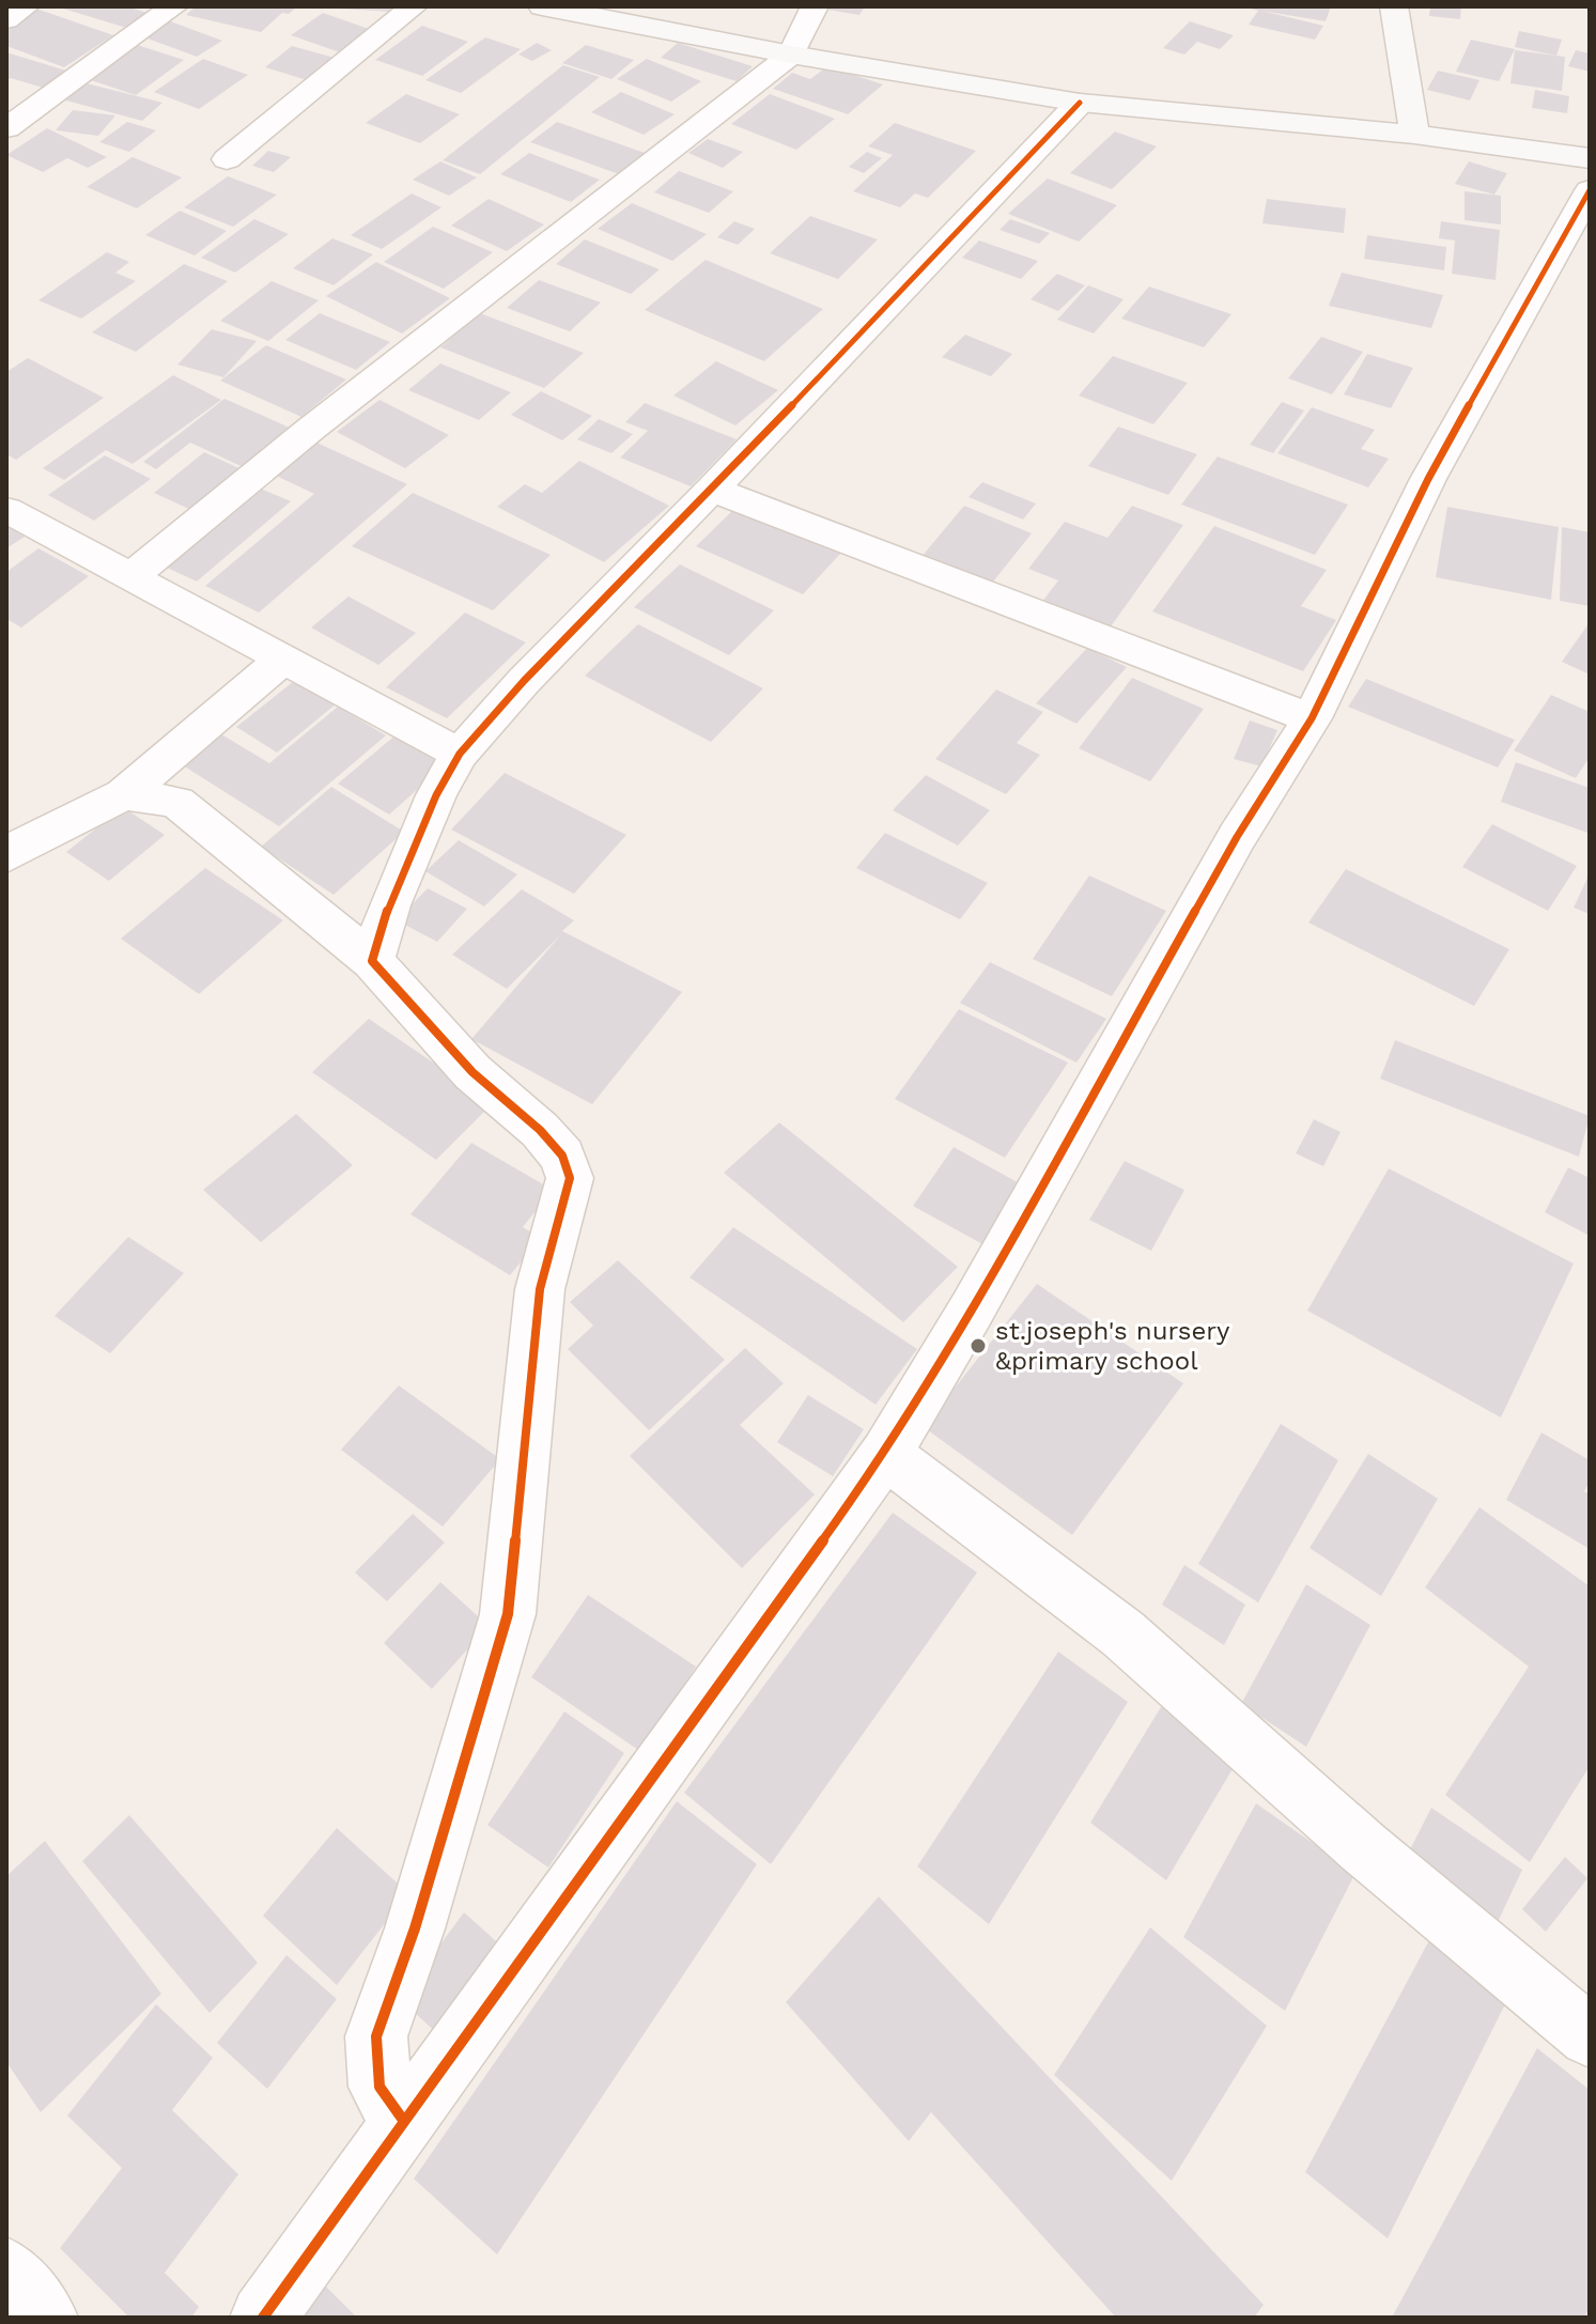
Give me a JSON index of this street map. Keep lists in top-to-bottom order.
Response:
{
  "places": ["st.joseph's nursery &primary school"]
}
